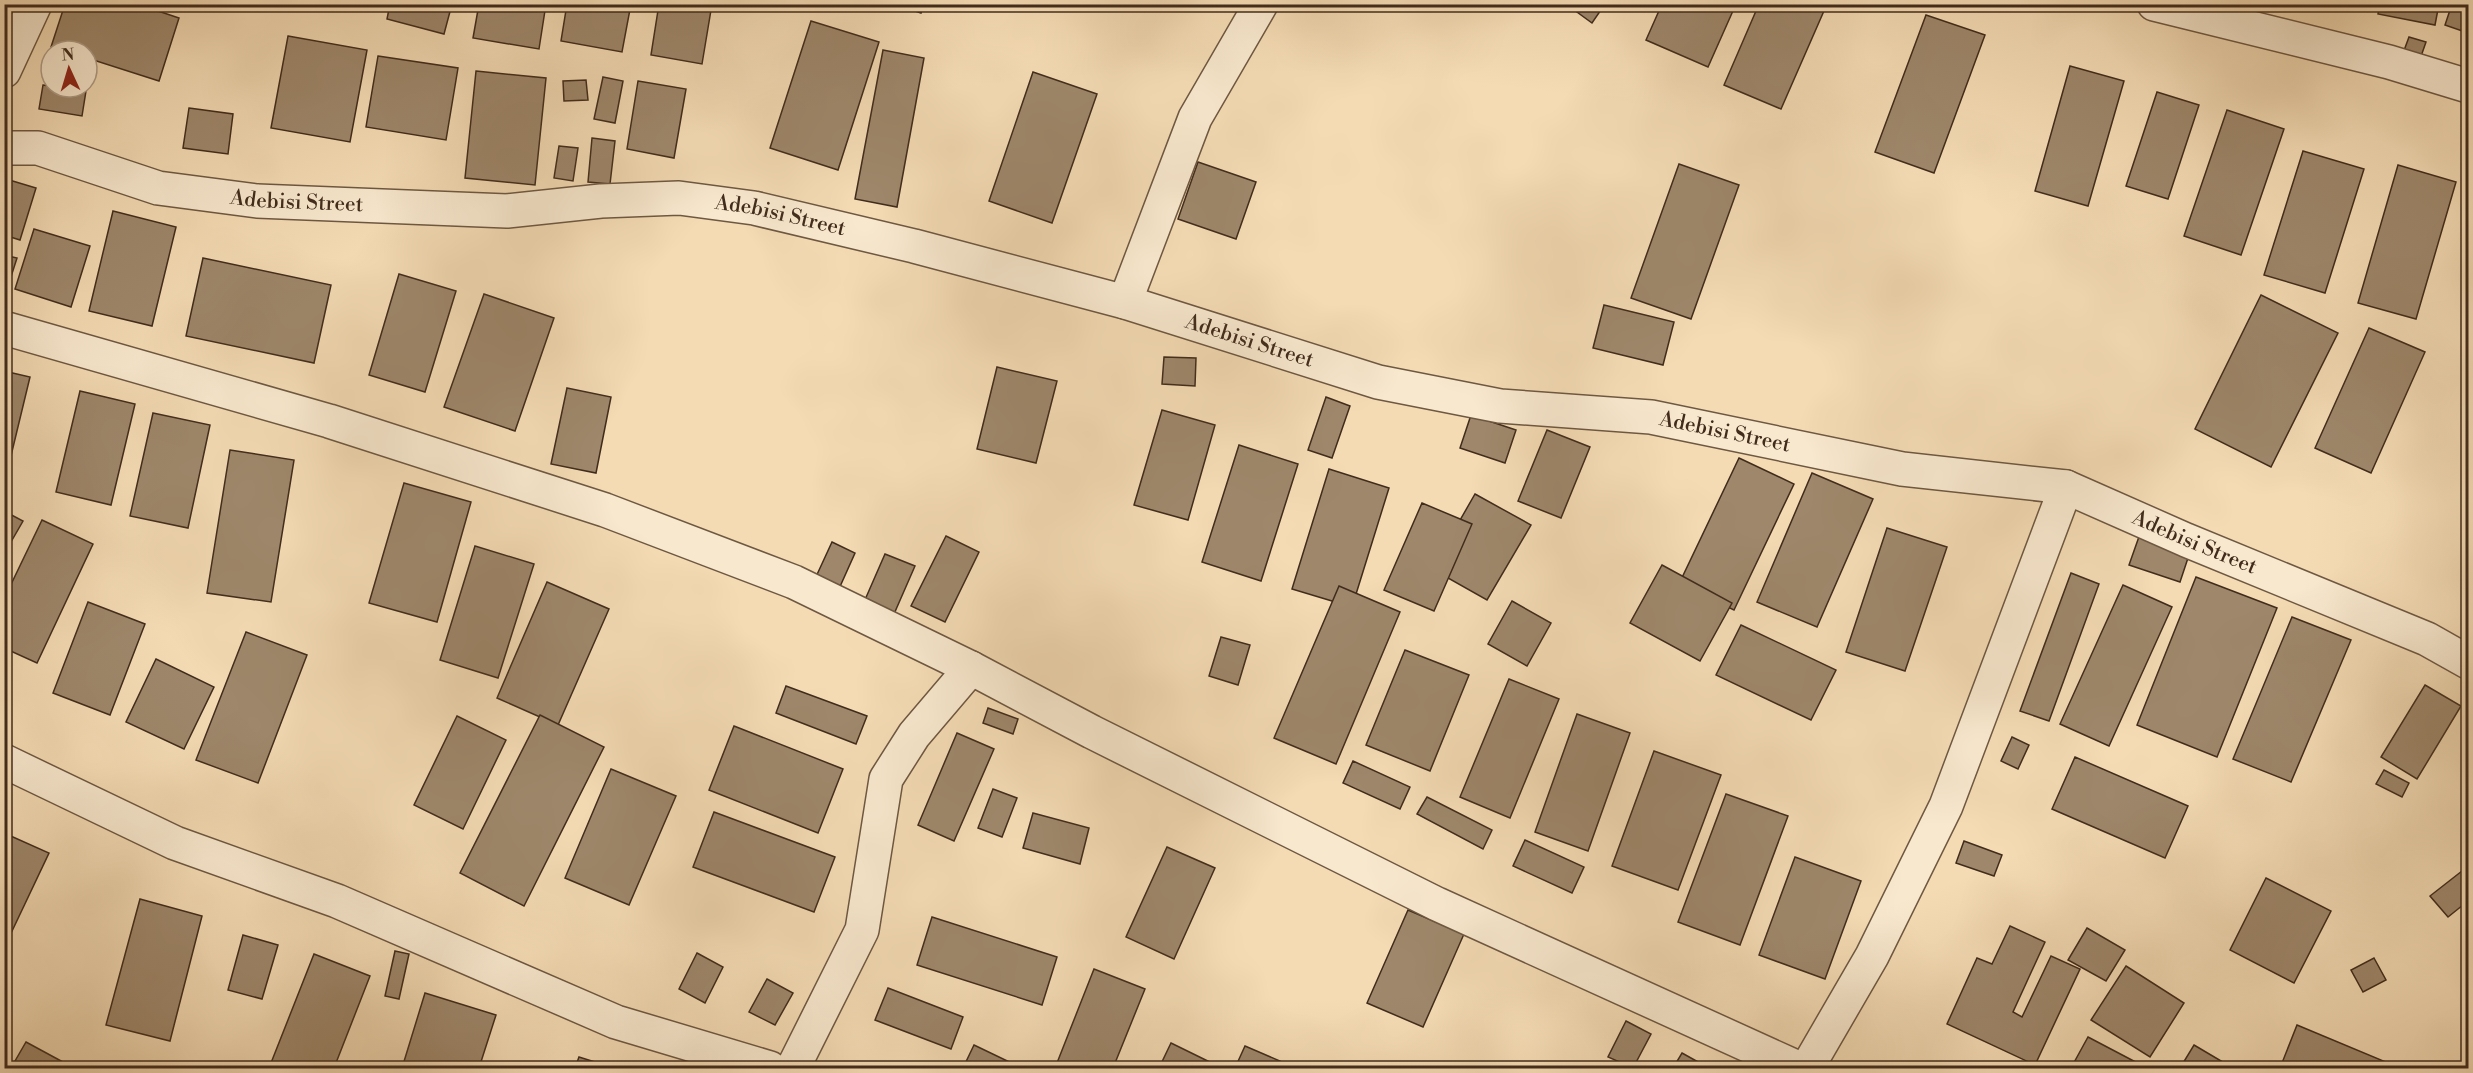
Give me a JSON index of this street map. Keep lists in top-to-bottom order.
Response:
{
  "streets": {
    "street": ["Adebisi Street"]
  },
  "north": "top"
}
